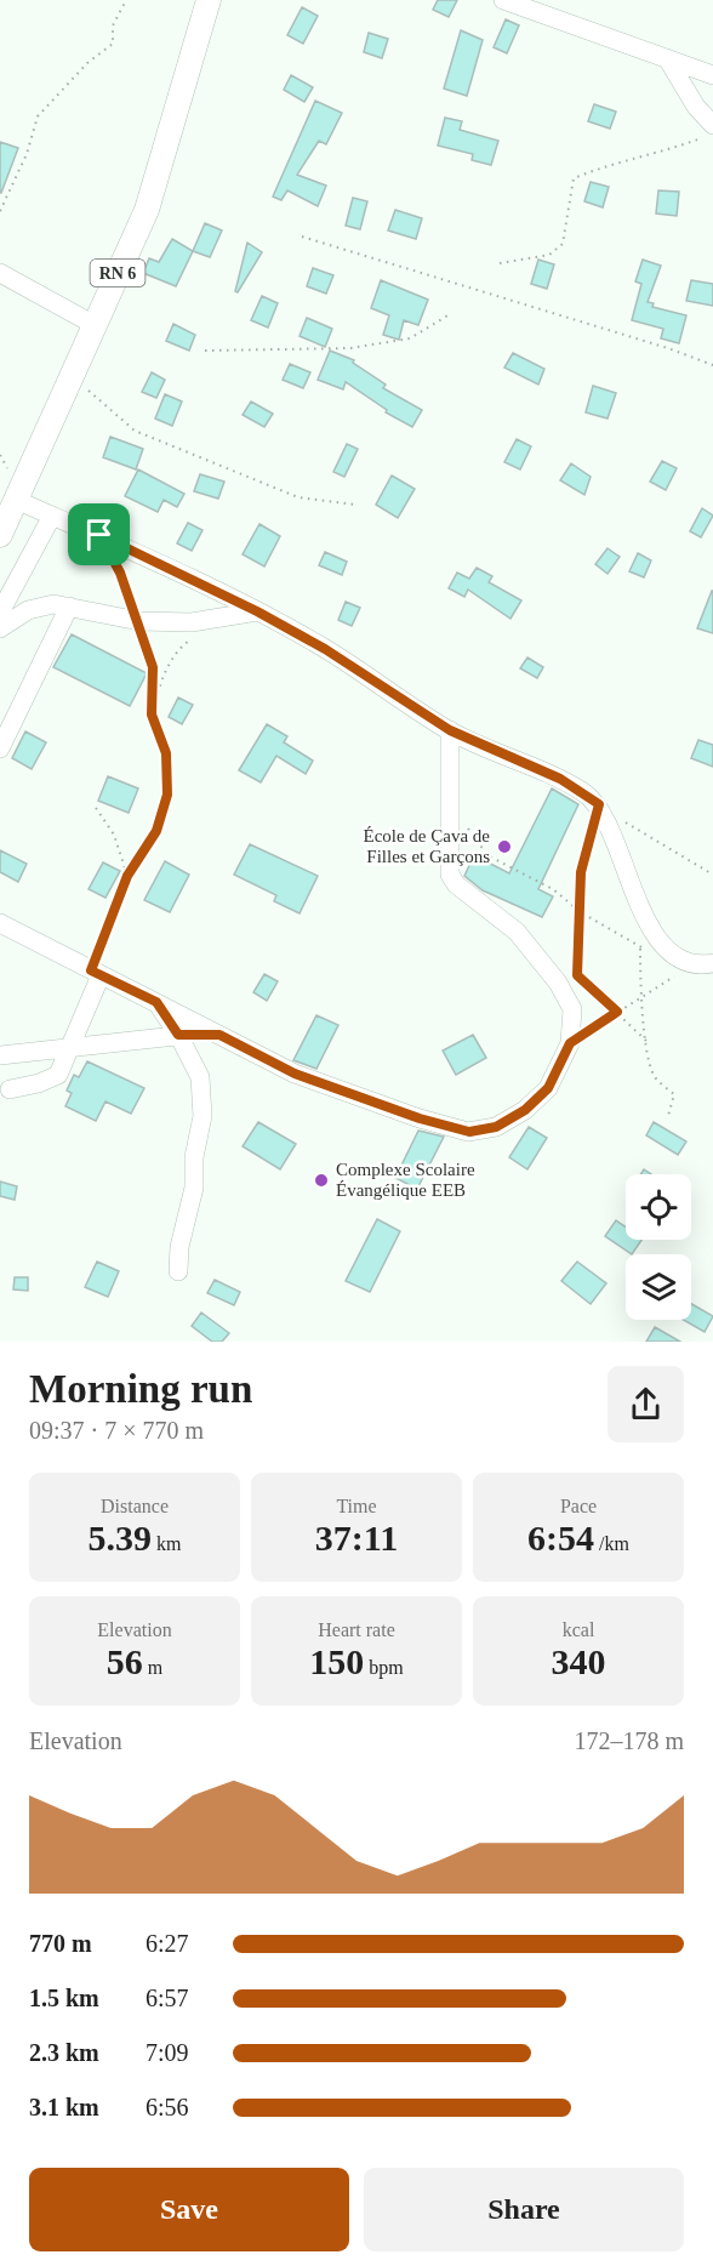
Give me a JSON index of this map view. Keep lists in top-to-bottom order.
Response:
{
  "streets": {
    "main road": ["RN 6"]
  },
  "places": ["École de Çava de Filles et Garçons", "Complexe Scolaire Évangélique EEB"],
  "page": {
    "heading": ["Morning run", "09:37 · 7 × 770 m"],
    "stats": [
      ["Distance", "5.39 km"],
      ["Time", "37:11"],
      ["Pace", "6:54 /km"],
      ["Elevation", "56 m"],
      ["Heart rate", "150 bpm"],
      ["kcal", "340"]
    ],
    "chart": ["Elevation", "172–178 m"],
    "list": [
      {
        "name": "770 m",
        "note": "6:27"
      },
      {
        "name": "1.5 km",
        "note": "6:57"
      },
      {
        "name": "2.3 km",
        "note": "7:09"
      },
      {
        "name": "3.1 km",
        "note": "6:56"
      }
    ],
    "buttons": ["Save", "Share"]
  }
}
